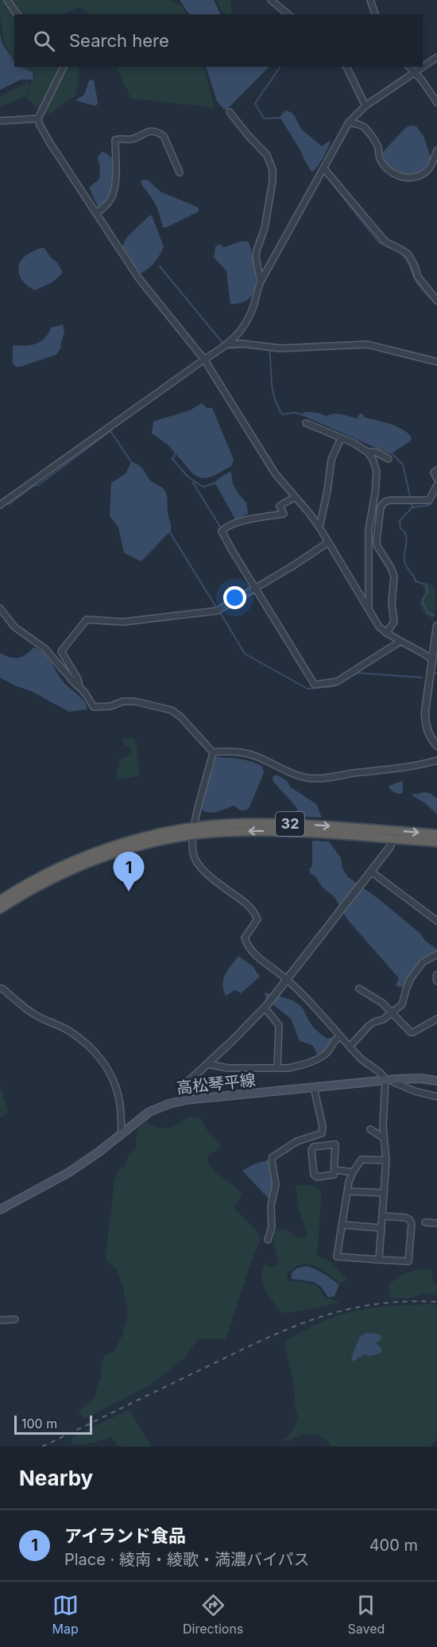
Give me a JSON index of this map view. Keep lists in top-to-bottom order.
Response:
{
  "streets": {
    "highway": ["32"],
    "main road": ["高松琴平線"]
  },
  "scale_bar": "100 m",
  "page": {
    "search": "Search here",
    "pins": "1",
    "scale": "100 m",
    "heading": "Nearby",
    "list": [
      {
        "mark": "1",
        "name": "アイランド食品",
        "note": "Place · 綾南・綾歌・満濃バイパス",
        "value": "400 m"
      }
    ],
    "nav": ["Map", "Directions", "Saved"]
  }
}
